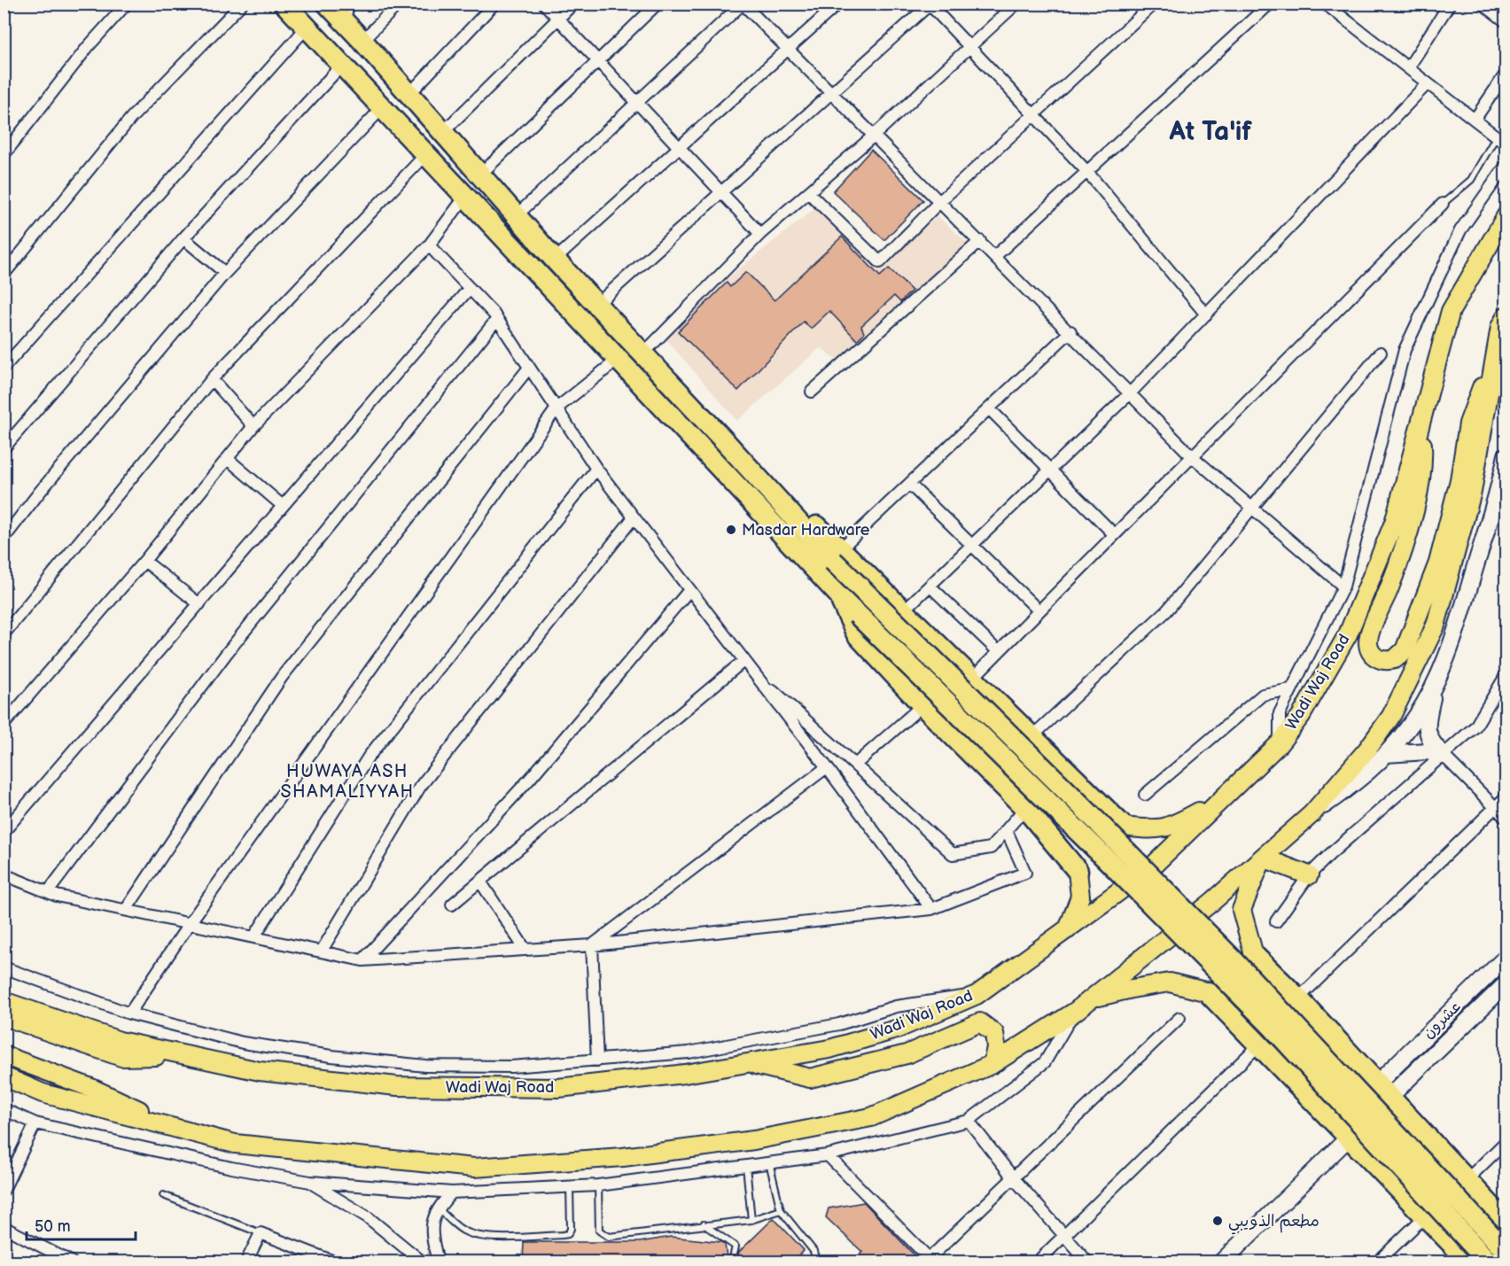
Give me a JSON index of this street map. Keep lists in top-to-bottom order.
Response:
{
  "streets": {
    "main road": ["Wadi Waj Road"],
    "street": ["عشرون"]
  },
  "districts": ["At Ta'if", "HUWAYA ASH SHAMALIYYAH"],
  "places": ["Masdar Hardware", "مطعم الذويبي"],
  "scale_bar": "50 m"
}
